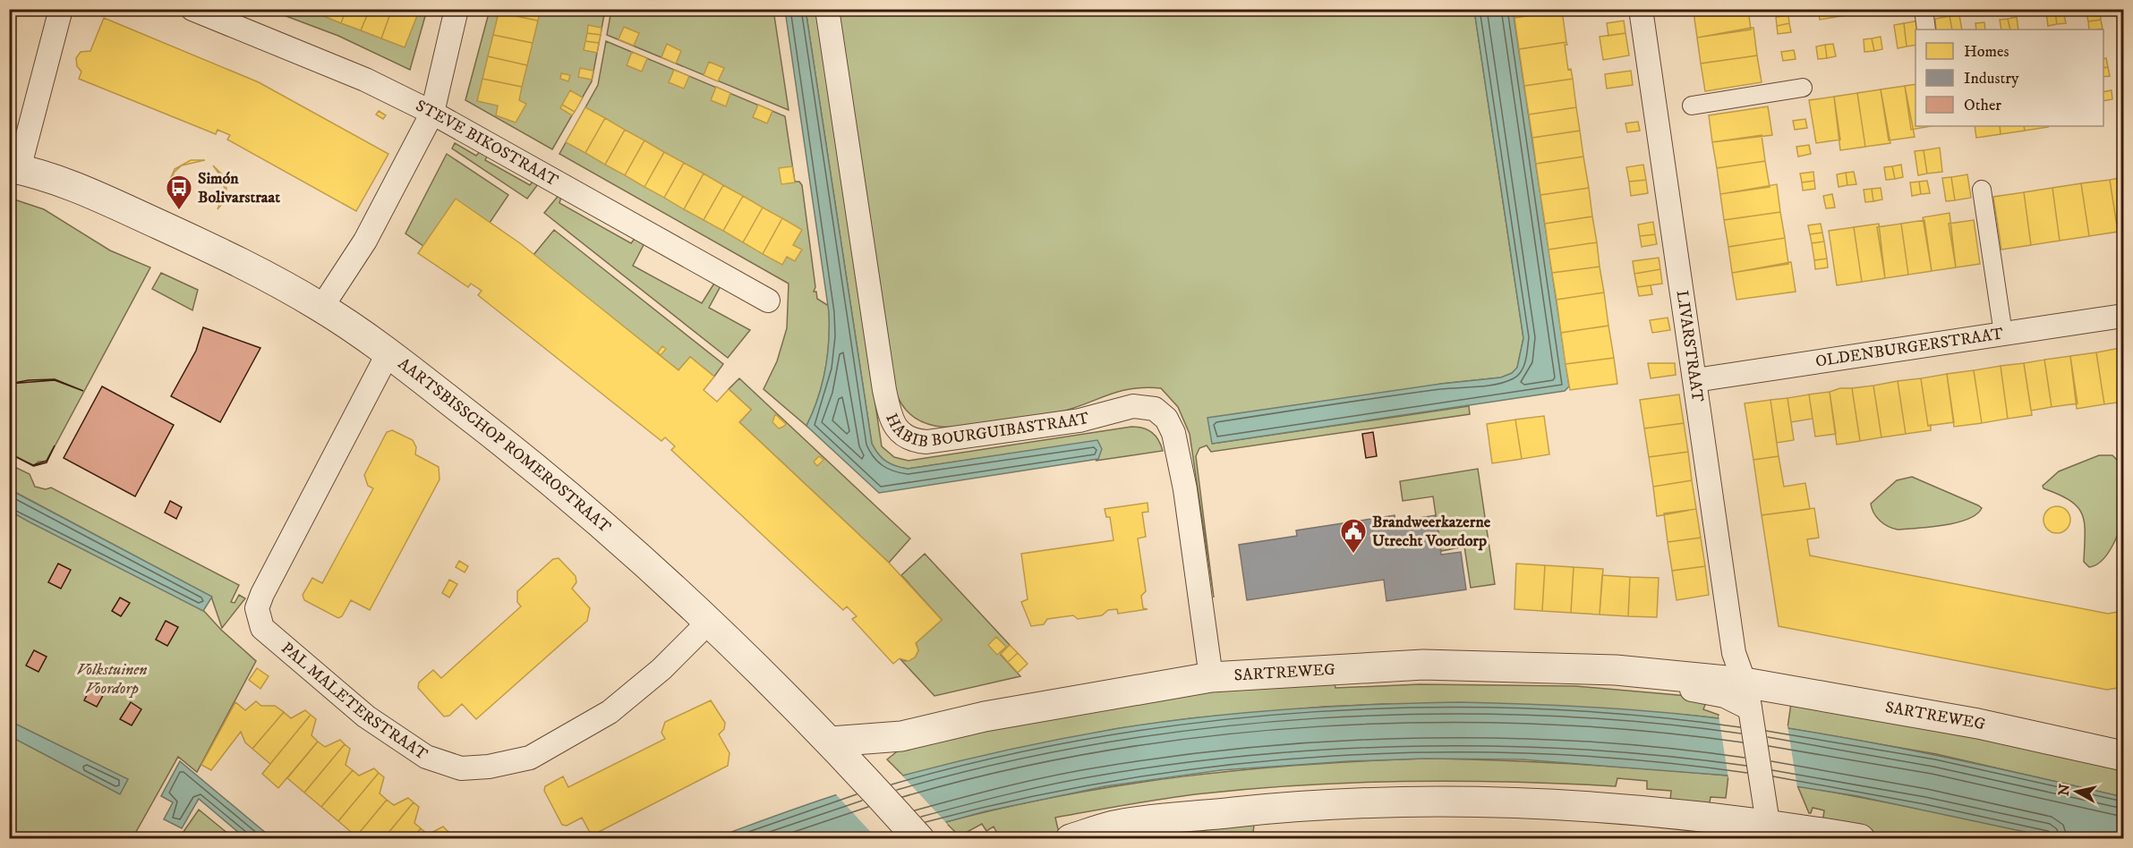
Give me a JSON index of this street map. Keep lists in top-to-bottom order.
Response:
{
  "streets": {
    "street": [
      "STEVE BIKOSTRAAT",
      "LIVARSTRAAT",
      "OLDENBURGERSTRAAT",
      "HABIB BOURGUIBASTRAAT",
      "AARTSBISSCHOP ROMEROSTRAAT",
      "SARTREWEG",
      "PAL MALETERSTRAAT"
    ]
  },
  "crossings": [
    ["LIVARSTRAAT", "OLDENBURGERSTRAAT"],
    ["LIVARSTRAAT", "SARTREWEG"],
    ["HABIB BOURGUIBASTRAAT", "SARTREWEG"],
    ["AARTSBISSCHOP ROMEROSTRAAT", "SARTREWEG"],
    ["AARTSBISSCHOP ROMEROSTRAAT", "PAL MALETERSTRAAT"]
  ],
  "parks": ["Volkstuinen Voordorp"],
  "places": {
    "bus stop": ["Simón Bolivarstraat"],
    "public building": ["Brandweerkazerne Utrecht Voordorp"]
  },
  "legend": ["Homes", "Industry", "Other"],
  "north": "left"
}
